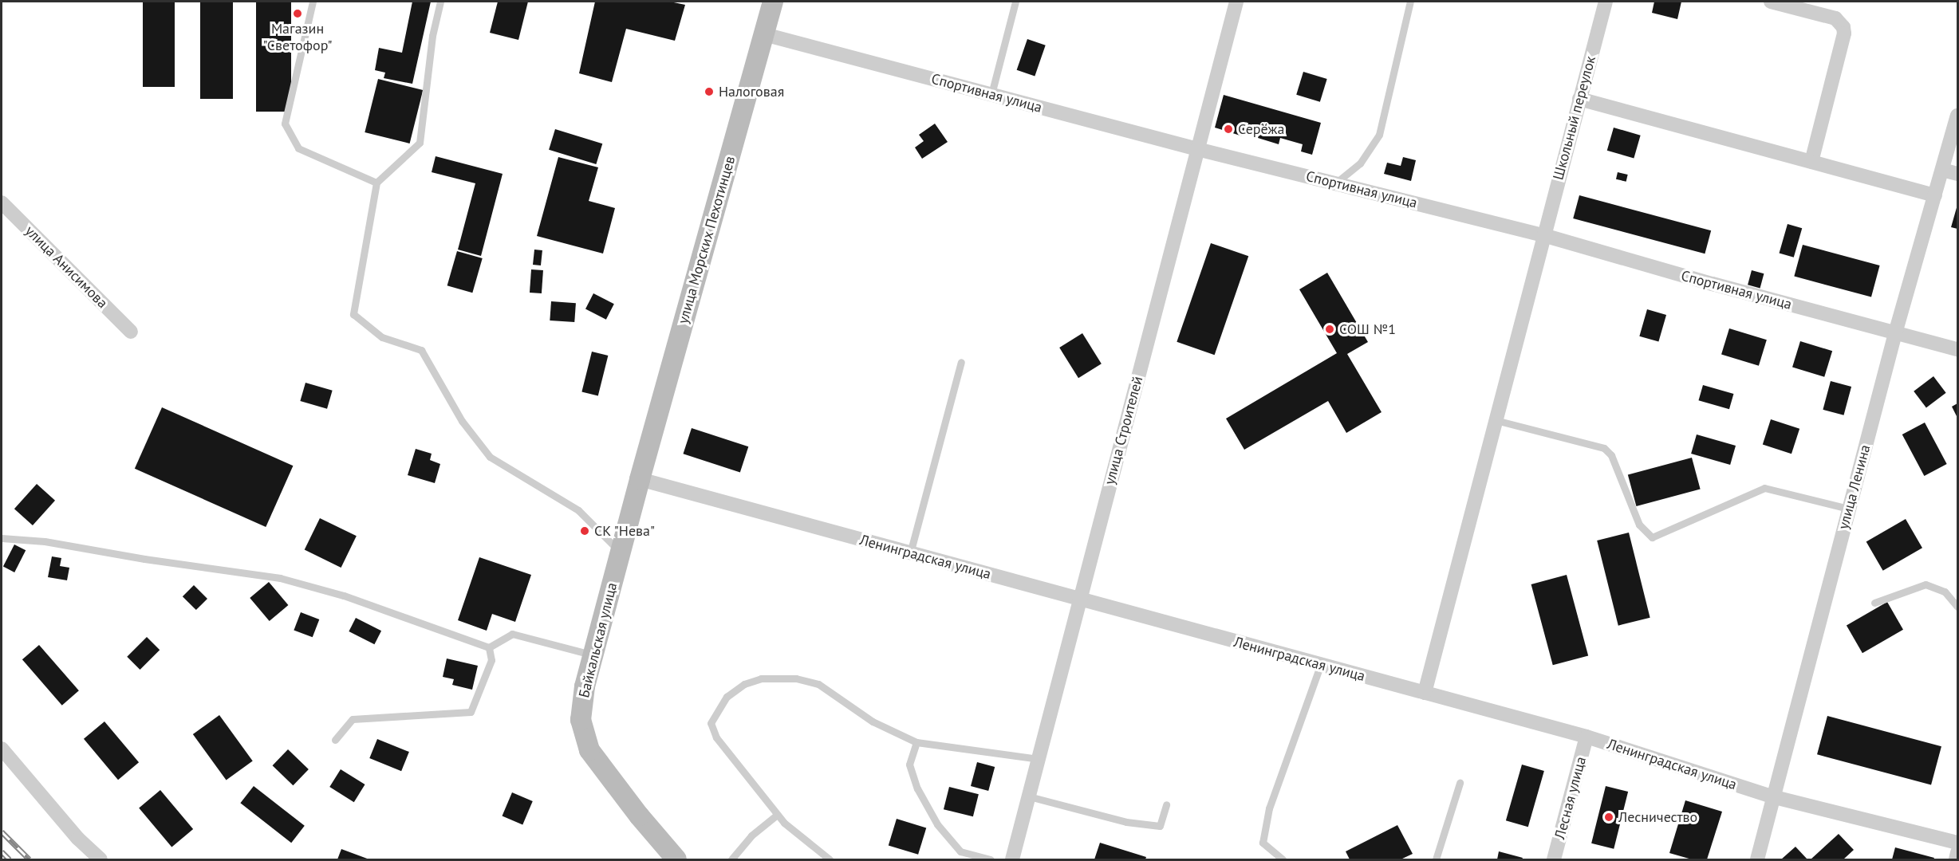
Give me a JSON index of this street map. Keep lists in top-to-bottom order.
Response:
{
  "streets": {
    "street": [
      "Спортивная улица",
      "Школьный переулок",
      "улица Морских Пехотинцев",
      "улица Анисимова",
      "улица Строителей",
      "улица Ленина",
      "Ленинградская улица",
      "Байкальская улица",
      "Лесная улица"
    ]
  },
  "crossings": [
    ["Спортивная улица", "Школьный переулок"],
    ["Спортивная улица", "улица Морских Пехотинцев"],
    ["Спортивная улица", "улица Строителей"],
    ["Спортивная улица", "улица Ленина"],
    ["Школьный переулок", "Ленинградская улица"],
    ["улица Морских Пехотинцев", "Ленинградская улица"],
    ["улица Морских Пехотинцев", "Байкальская улица"],
    ["улица Строителей", "Ленинградская улица"],
    ["улица Ленина", "Ленинградская улица"],
    ["Ленинградская улица", "Байкальская улица"],
    ["Ленинградская улица", "Лесная улица"]
  ],
  "places": [
    "Магазин \"Светофор\"",
    "Налоговая",
    "Серёжа",
    "СОШ №1",
    "СК \"Нева\"",
    "Лесничество"
  ]
}
